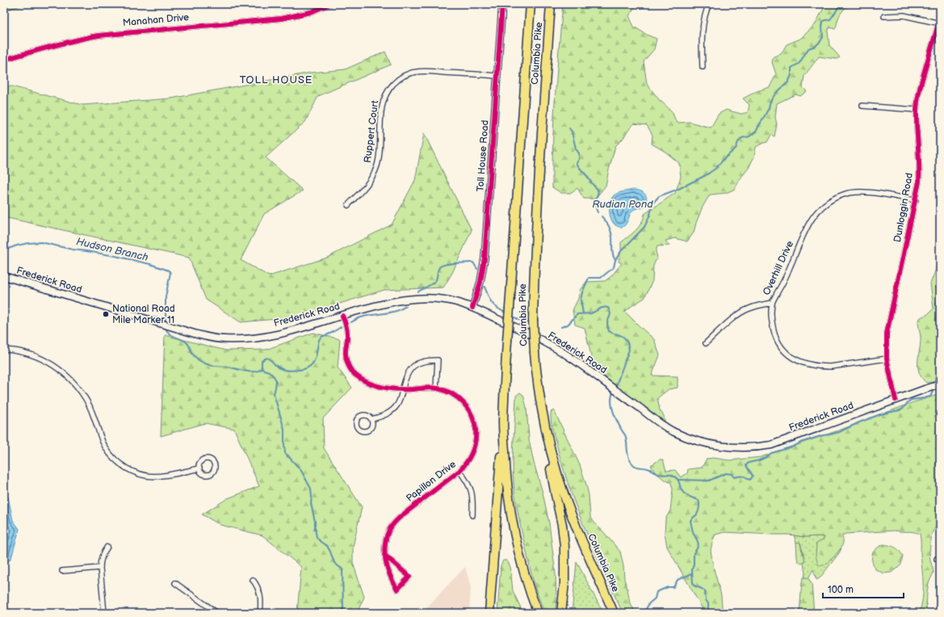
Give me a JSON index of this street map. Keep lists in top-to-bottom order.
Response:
{
  "streets": {
    "highway": ["Columbia Pike"],
    "main road": ["Frederick Road"],
    "street": [
      "Manahan Drive",
      "Ruppert Court",
      "Toll House Road",
      "Dunloggin Road",
      "Overhill Drive",
      "Papillon Drive"
    ]
  },
  "crossings": [
    ["Ruppert Court", "Toll House Road"],
    ["Toll House Road", "Frederick Road"],
    ["Dunloggin Road", "Overhill Drive"],
    ["Dunloggin Road", "Frederick Road"],
    ["Frederick Road", "Papillon Drive"]
  ],
  "districts": ["TOLL HOUSE"],
  "water": ["Rudian Pond", "Hudson Branch"],
  "places": ["National Road Mile Marker 11"],
  "scale_bar": "100 m"
}
